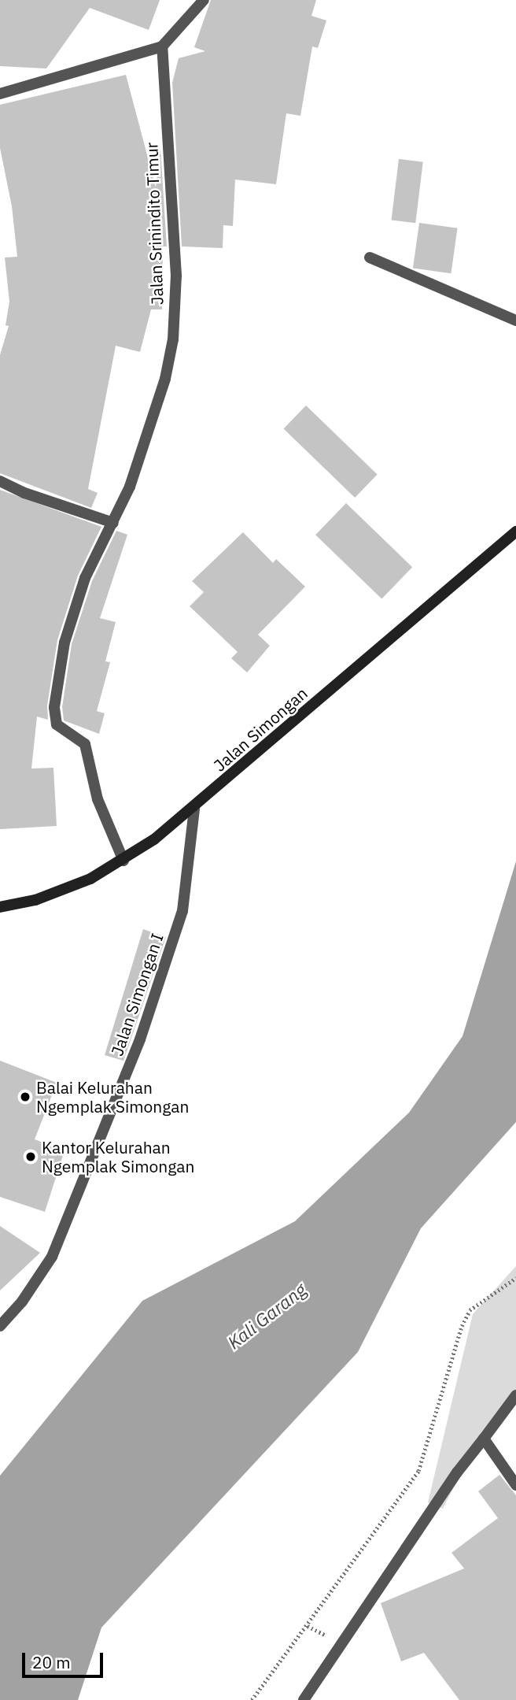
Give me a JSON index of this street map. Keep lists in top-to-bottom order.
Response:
{
  "streets": {
    "main road": ["Jalan Simongan"],
    "street": ["Jalan Srinindito Timur", "Jalan Simongan I"]
  },
  "crossings": [
    ["Jalan Srinindito Timur", "Jalan Simongan"],
    ["Jalan Simongan", "Jalan Simongan I"]
  ],
  "water": ["Kali Garang"],
  "places": ["Balai Kelurahan Ngemplak Simongan", "Kantor Kelurahan Ngemplak Simongan"],
  "scale_bar": "20 m"
}
